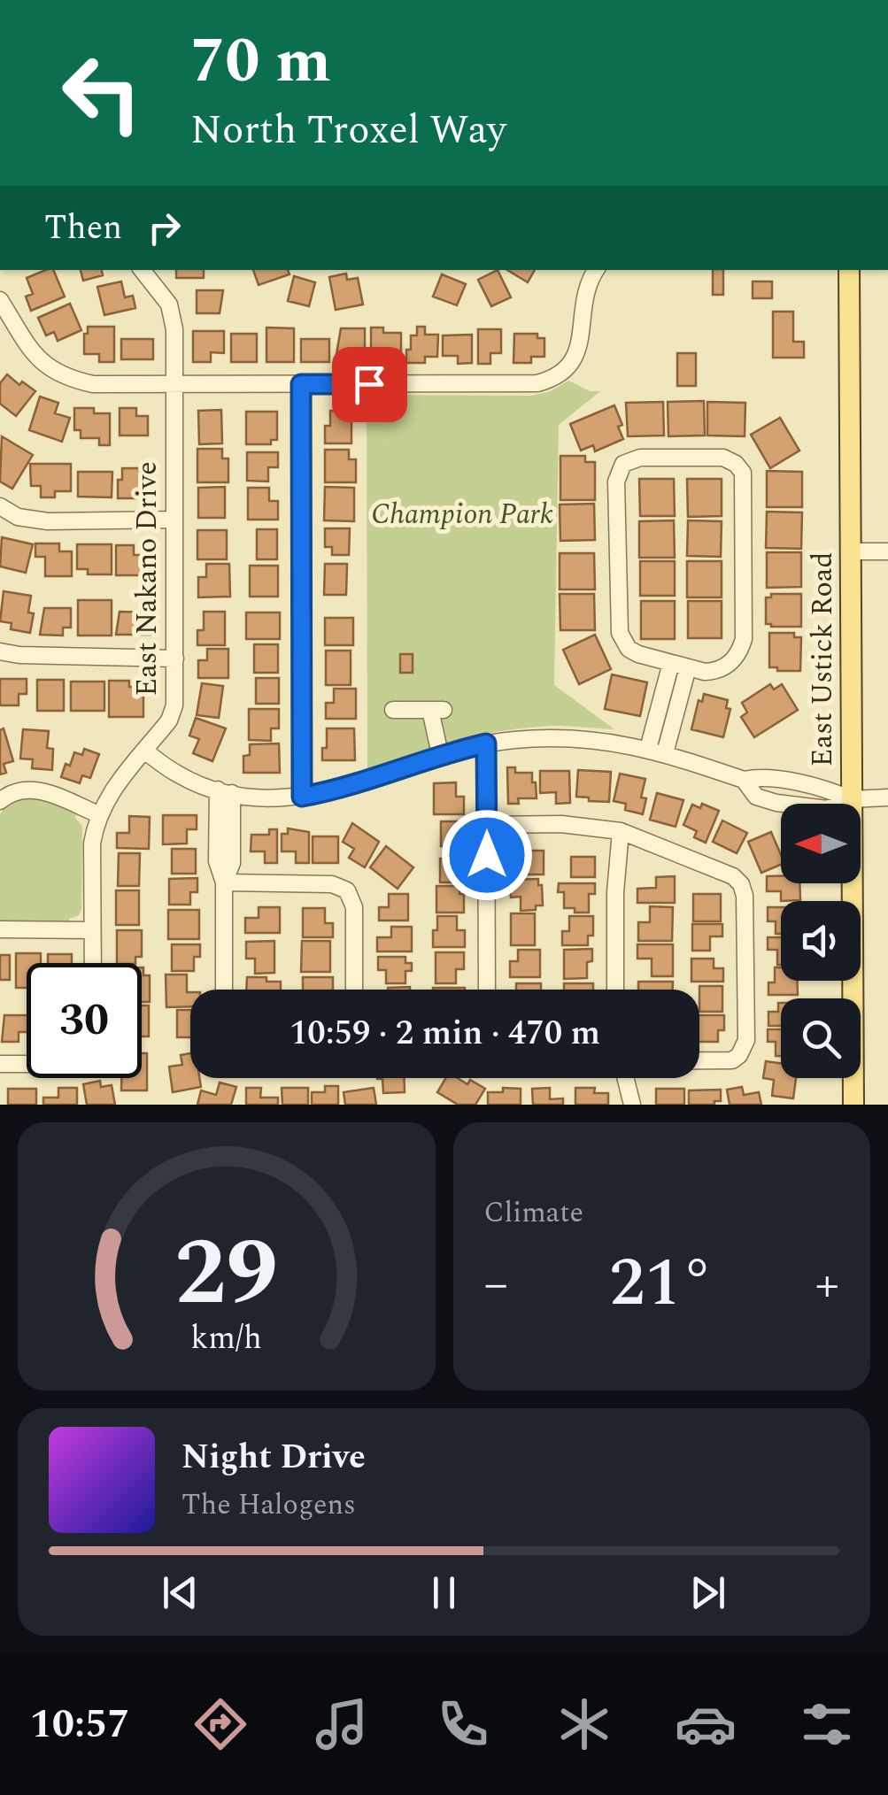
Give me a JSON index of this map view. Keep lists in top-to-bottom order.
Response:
{
  "streets": {
    "main road": ["East Ustick Road"],
    "street": ["East Nakano Drive"]
  },
  "parks": ["Champion Park"],
  "north": "left",
  "page": {
    "turn": ["70 m", "North Troxel Way"],
    "then": "Then",
    "limit": "30",
    "trip": "10:59 · 2 min · 470 m",
    "tile": "Climate",
    "heat": ["−", "21°", "+"],
    "song": ["Night Drive", "The Halogens"],
    "tabs": "10:57",
    "gauge": ["29", "km/h"]
  }
}
